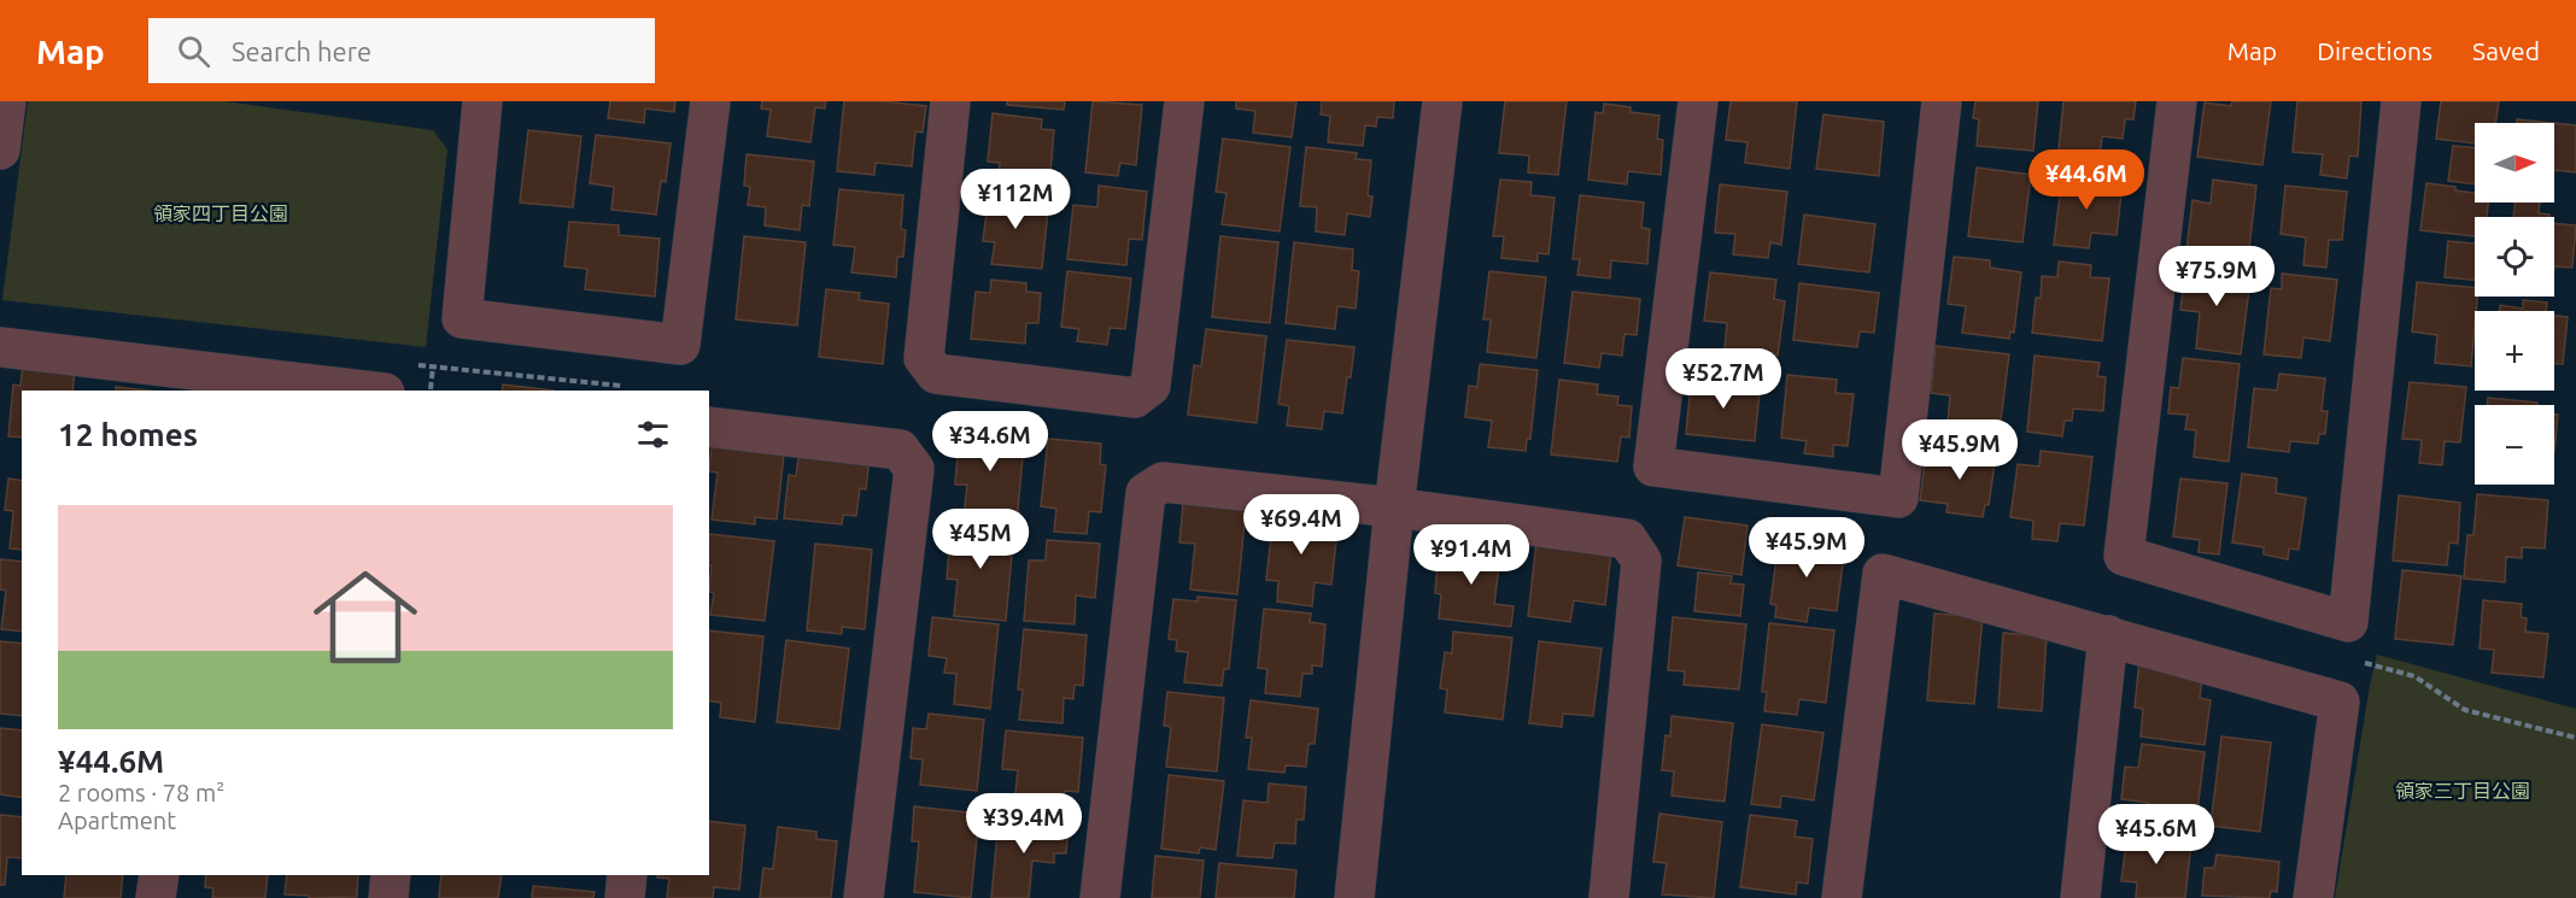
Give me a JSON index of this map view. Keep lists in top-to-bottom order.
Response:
{
  "parks": ["領家四丁目公園", "領家三丁目公園"],
  "north": "right",
  "page": {
    "header": "Map",
    "search": "Search here",
    "nav": ["Map", "Directions", "Saved"],
    "map_buttons": ["+", "−"],
    "price": [
      "¥44.6M",
      "¥112M",
      "¥75.9M",
      "¥52.7M",
      "¥34.6M",
      "¥45.9M",
      "¥69.4M",
      "¥45M",
      "¥45.9M",
      "¥91.4M",
      "¥39.4M",
      "¥45.6M"
    ],
    "heading": "12 homes",
    "list": [
      {
        "name": "¥44.6M",
        "note": "2 rooms · 78 m² · Apartment"
      }
    ]
  }
}
